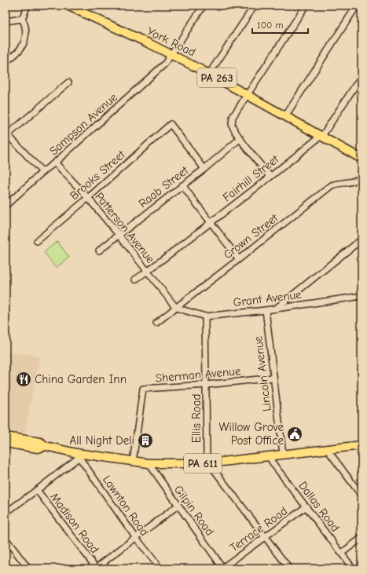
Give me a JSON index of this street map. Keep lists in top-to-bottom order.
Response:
{
  "streets": {
    "highway": ["York Road", "PA 263", "PA 611"],
    "street": [
      "Sampson Avenue",
      "Brooks Street",
      "Fairhill Street",
      "Raab Street",
      "Patterson Avenue",
      "Crown Street",
      "Grant Avenue",
      "Lincoln Avenue",
      "Sherman Avenue",
      "Ellis Road",
      "Lawnton Road",
      "Dallas Road",
      "Gilpin Road",
      "Madison Road",
      "Terrace Road"
    ]
  },
  "crossings": [
    ["York Road", "Sampson Avenue"],
    ["York Road", "Fairhill Street"],
    ["Sampson Avenue", "Patterson Avenue"],
    ["Brooks Street", "Raab Street"],
    ["Brooks Street", "Patterson Avenue"],
    ["Fairhill Street", "Patterson Avenue"],
    ["Raab Street", "Patterson Avenue"],
    ["Patterson Avenue", "Crown Street"],
    ["Patterson Avenue", "Grant Avenue"],
    ["Crown Street", "Grant Avenue"],
    ["Grant Avenue", "Lincoln Avenue"],
    ["Grant Avenue", "Ellis Road"],
    ["Lincoln Avenue", "Sherman Avenue"],
    ["Lincoln Avenue", "PA 611"],
    ["Sherman Avenue", "Ellis Road"],
    ["Sherman Avenue", "PA 611"],
    ["Ellis Road", "PA 611"],
    ["Ellis Road", "Terrace Road"],
    ["PA 611", "Lawnton Road"],
    ["PA 611", "Dallas Road"],
    ["PA 611", "Gilpin Road"],
    ["Dallas Road", "Terrace Road"],
    ["Gilpin Road", "Terrace Road"]
  ],
  "places": {
    "restaurant": ["China Garden Inn"],
    "public building": ["Willow Grove Post Office"],
    "building": ["All Night Deli"]
  },
  "scale_bar": "100 m"
}
